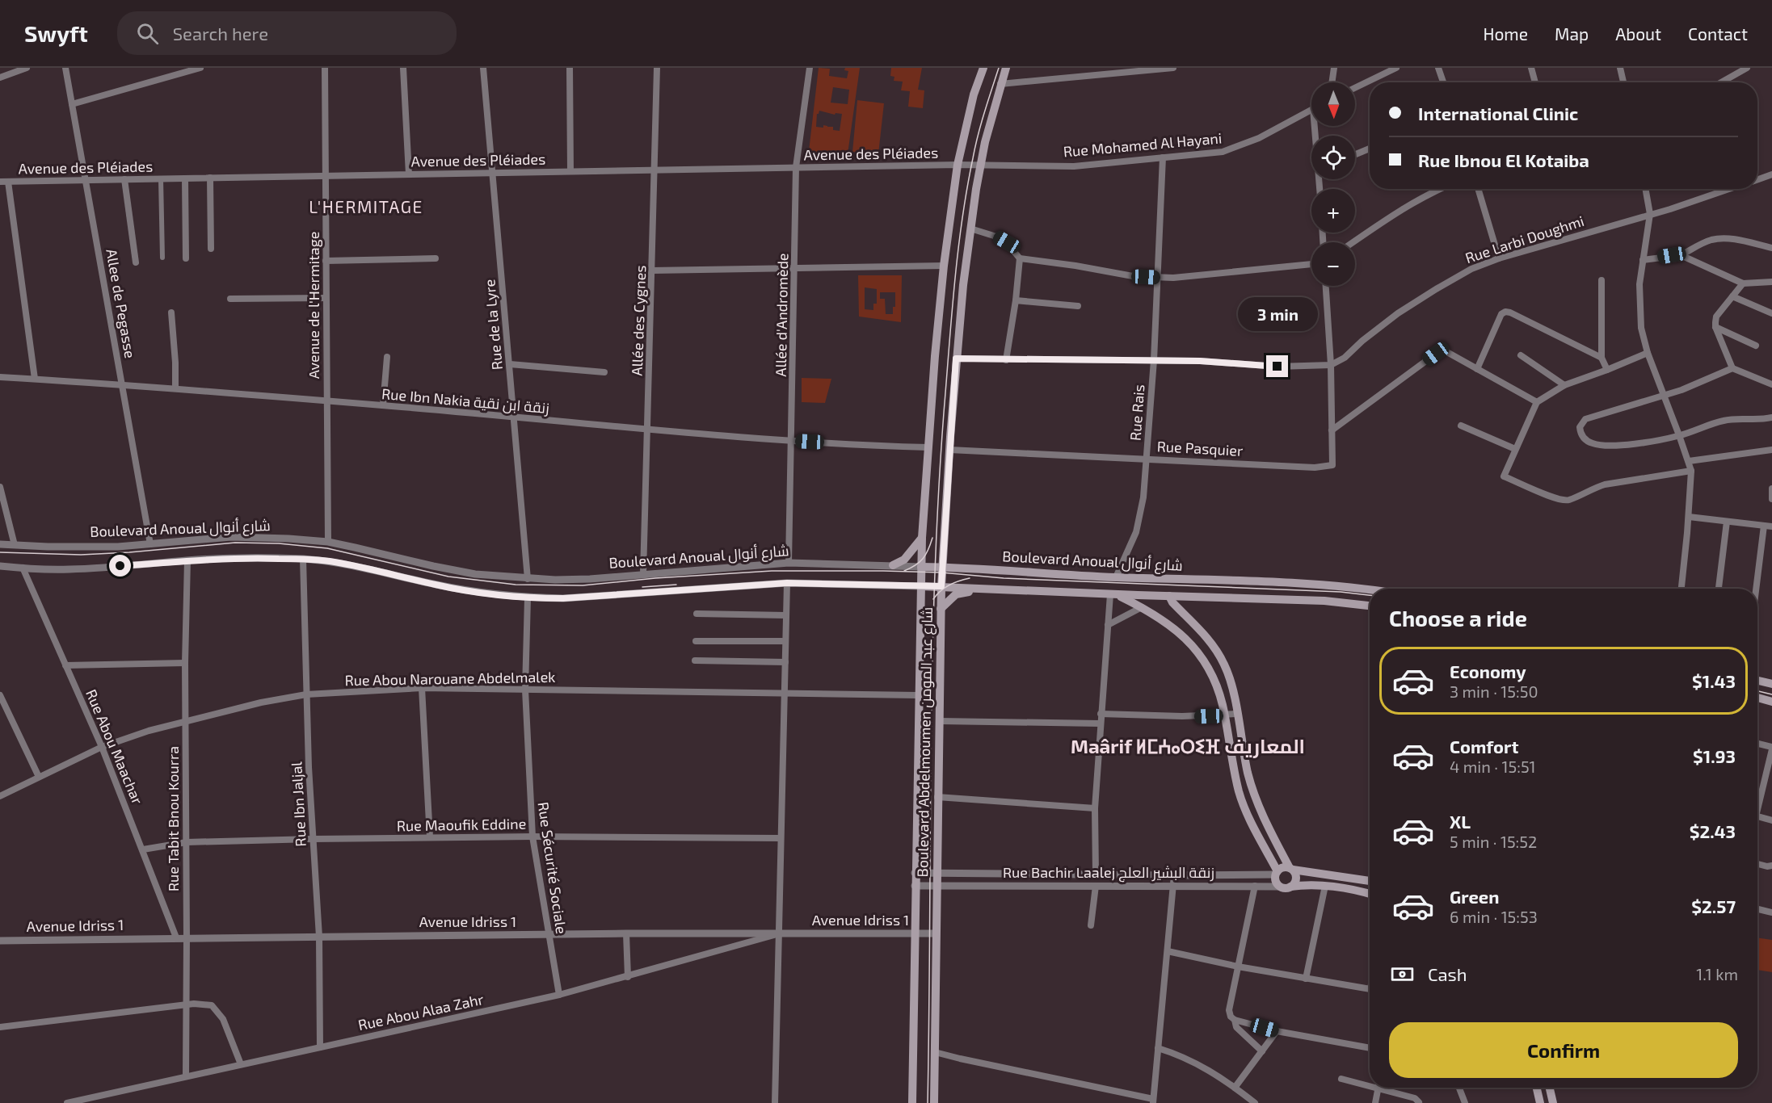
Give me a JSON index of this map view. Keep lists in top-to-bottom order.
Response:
{
  "streets": {
    "main road": ["Boulevard Anoual شارع أنوال", "Boulevard Abdelmoumen شارع عبد المومن"],
    "street": [
      "Rue Mohamed Al Hayani",
      "Avenue des Pléiades",
      "Rue Larbi Doughmi",
      "Allee de Pegasse",
      "Avenue de l'Hermitage",
      "Allée d'Andromède",
      "Allée des Cygnes",
      "Rue de la Lyre",
      "Rue Ibn Nakia زنقة ابن نقية",
      "Rue Rais",
      "Rue Pasquier",
      "Rue Abou Narouane Abdelmalek",
      "Rue Abou Maachar",
      "Rue Ibn Jaljal",
      "Rue Tabit Bnou Kourra",
      "Rue Maoufik Eddine",
      "Rue Sécurité Sociale",
      "Rue Bachir Laalej زنقة البشير العلج",
      "Avenue Idriss 1",
      "Rue Abou Alaa Zahr"
    ]
  },
  "crossings": [
    ["Rue Mohamed Al Hayani", "Avenue des Pléiades"],
    ["Rue Mohamed Al Hayani", "Rue Rais"],
    ["Rue Mohamed Al Hayani", "Boulevard Abdelmoumen شارع عبد المومن"],
    ["Avenue des Pléiades", "Allee de Pegasse"],
    ["Avenue des Pléiades", "Avenue de l'Hermitage"],
    ["Avenue des Pléiades", "Allée d'Andromède"],
    ["Avenue des Pléiades", "Allée des Cygnes"],
    ["Avenue des Pléiades", "Rue de la Lyre"],
    ["Avenue des Pléiades", "Boulevard Abdelmoumen شارع عبد المومن"],
    ["Allee de Pegasse", "Rue Ibn Nakia زنقة ابن نقية"],
    ["Allee de Pegasse", "Boulevard Anoual شارع أنوال"],
    ["Avenue de l'Hermitage", "Rue Ibn Nakia زنقة ابن نقية"],
    ["Avenue de l'Hermitage", "Boulevard Anoual شارع أنوال"],
    ["Allée d'Andromède", "Rue Ibn Nakia زنقة ابن نقية"],
    ["Allée d'Andromède", "Boulevard Anoual شارع أنوال"],
    ["Allée des Cygnes", "Rue Ibn Nakia زنقة ابن نقية"],
    ["Allée des Cygnes", "Boulevard Anoual شارع أنوال"],
    ["Rue de la Lyre", "Rue Ibn Nakia زنقة ابن نقية"],
    ["Rue de la Lyre", "Boulevard Anoual شارع أنوال"],
    ["Rue Ibn Nakia زنقة ابن نقية", "Boulevard Abdelmoumen شارع عبد المومن"],
    ["Rue Rais", "Rue Pasquier"],
    ["Rue Rais", "Boulevard Anoual شارع أنوال"],
    ["Rue Pasquier", "Boulevard Abdelmoumen شارع عبد المومن"],
    ["Boulevard Anoual شارع أنوال", "Boulevard Abdelmoumen شارع عبد المومن"],
    ["Boulevard Anoual شارع أنوال", "Rue Abou Maachar"],
    ["Boulevard Anoual شارع أنوال", "Rue Ibn Jaljal"],
    ["Boulevard Anoual شارع أنوال", "Rue Tabit Bnou Kourra"],
    ["Boulevard Anoual شارع أنوال", "Rue Sécurité Sociale"],
    ["Rue Abou Narouane Abdelmalek", "Boulevard Abdelmoumen شارع عبد المومن"],
    ["Rue Abou Narouane Abdelmalek", "Rue Abou Maachar"],
    ["Rue Abou Narouane Abdelmalek", "Rue Ibn Jaljal"],
    ["Rue Abou Narouane Abdelmalek", "Rue Tabit Bnou Kourra"],
    ["Rue Abou Narouane Abdelmalek", "Rue Sécurité Sociale"],
    ["Boulevard Abdelmoumen شارع عبد المومن", "Rue Bachir Laalej زنقة البشير العلج"],
    ["Boulevard Abdelmoumen شارع عبد المومن", "Avenue Idriss 1"],
    ["Rue Abou Maachar", "Rue Maoufik Eddine"],
    ["Rue Abou Maachar", "Avenue Idriss 1"],
    ["Rue Ibn Jaljal", "Rue Maoufik Eddine"],
    ["Rue Ibn Jaljal", "Avenue Idriss 1"],
    ["Rue Ibn Jaljal", "Rue Abou Alaa Zahr"],
    ["Rue Tabit Bnou Kourra", "Rue Maoufik Eddine"],
    ["Rue Tabit Bnou Kourra", "Avenue Idriss 1"],
    ["Rue Tabit Bnou Kourra", "Rue Abou Alaa Zahr"],
    ["Rue Maoufik Eddine", "Rue Sécurité Sociale"],
    ["Rue Sécurité Sociale", "Avenue Idriss 1"],
    ["Rue Sécurité Sociale", "Rue Abou Alaa Zahr"],
    ["Avenue Idriss 1", "Rue Abou Alaa Zahr"]
  ],
  "districts": ["L'HERMITAGE", "Maârif ⵍⵎⵄⴰⵔⵉⴼ المعاريف"],
  "north": "bottom",
  "page": {
    "header": "Swyft",
    "search": "Search here",
    "nav": [
      "Home",
      "Map",
      "About",
      "Contact"
    ],
    "map_buttons": ["+", "−"],
    "banner": ["International Clinic", "Rue Ibnou El Kotaiba"],
    "bubble": "3 min",
    "heading": "Choose a ride",
    "list": [
      {
        "name": "Economy",
        "note": "3 min · 15:50",
        "value": "$1.43"
      },
      {
        "name": "Comfort",
        "note": "4 min · 15:51",
        "value": "$1.93"
      },
      {
        "name": "XL",
        "note": "5 min · 15:52",
        "value": "$2.43"
      },
      {
        "name": "Green",
        "note": "6 min · 15:53",
        "value": "$2.57"
      }
    ],
    "pay": ["Cash", "1.1 km"],
    "buttons": "Confirm"
  }
}
